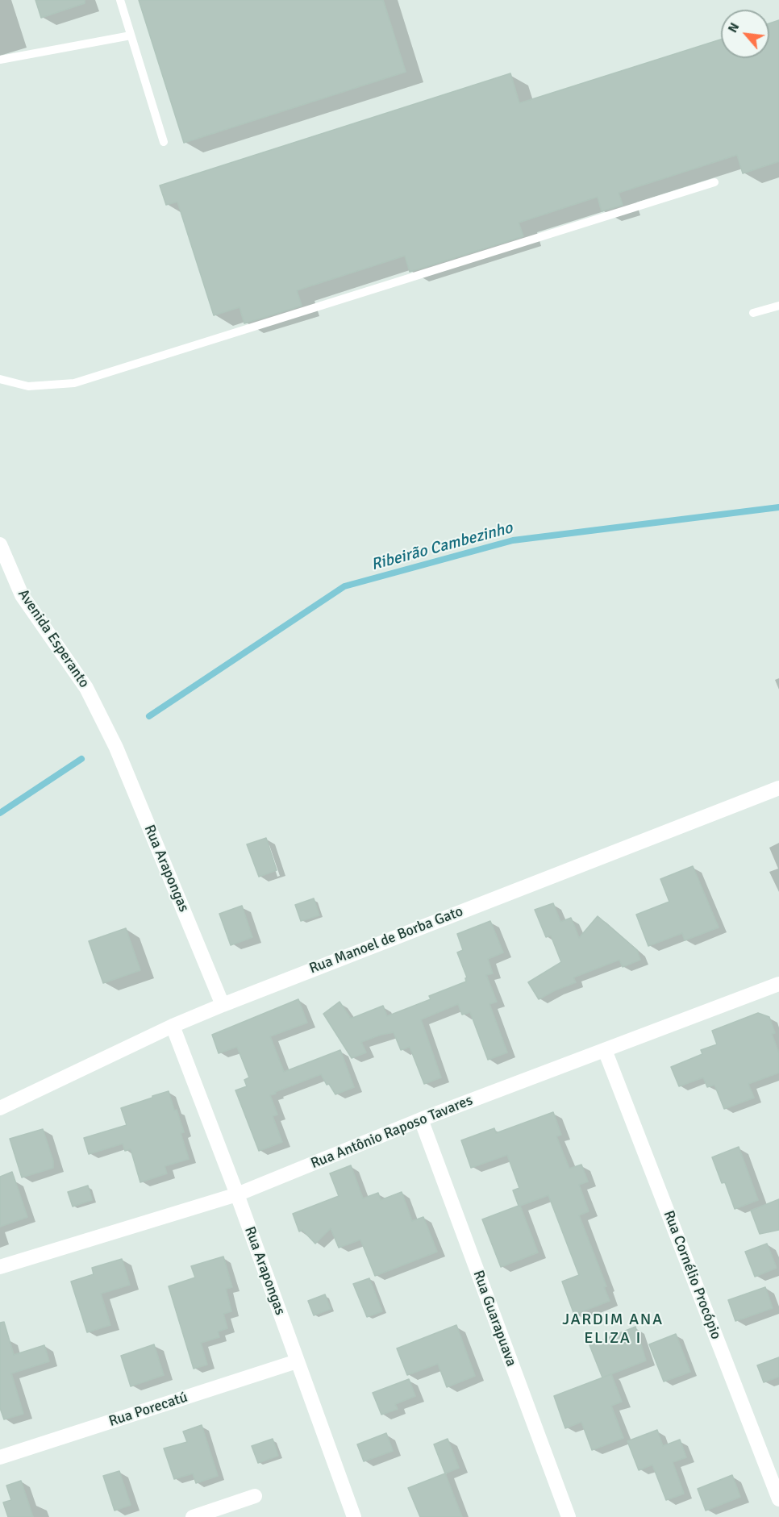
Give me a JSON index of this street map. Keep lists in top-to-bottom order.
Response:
{
  "streets": {
    "street": [
      "Avenida Esperanto",
      "Rua Arapongas",
      "Rua Manoel de Borba Gato",
      "Rua Antônio Raposo Tavares",
      "Rua Cornélio Procópio",
      "Rua Guarapuava",
      "Rua Porecatú"
    ]
  },
  "crossings": [
    ["Avenida Esperanto", "Rua Arapongas"],
    ["Rua Arapongas", "Rua Manoel de Borba Gato"],
    ["Rua Arapongas", "Rua Antônio Raposo Tavares"],
    ["Rua Arapongas", "Rua Porecatú"],
    ["Rua Antônio Raposo Tavares", "Rua Cornélio Procópio"],
    ["Rua Antônio Raposo Tavares", "Rua Guarapuava"]
  ],
  "districts": ["JARDIM ANA ELIZA I"],
  "water": ["Ribeirão Cambezinho"],
  "north": "top left"
}
